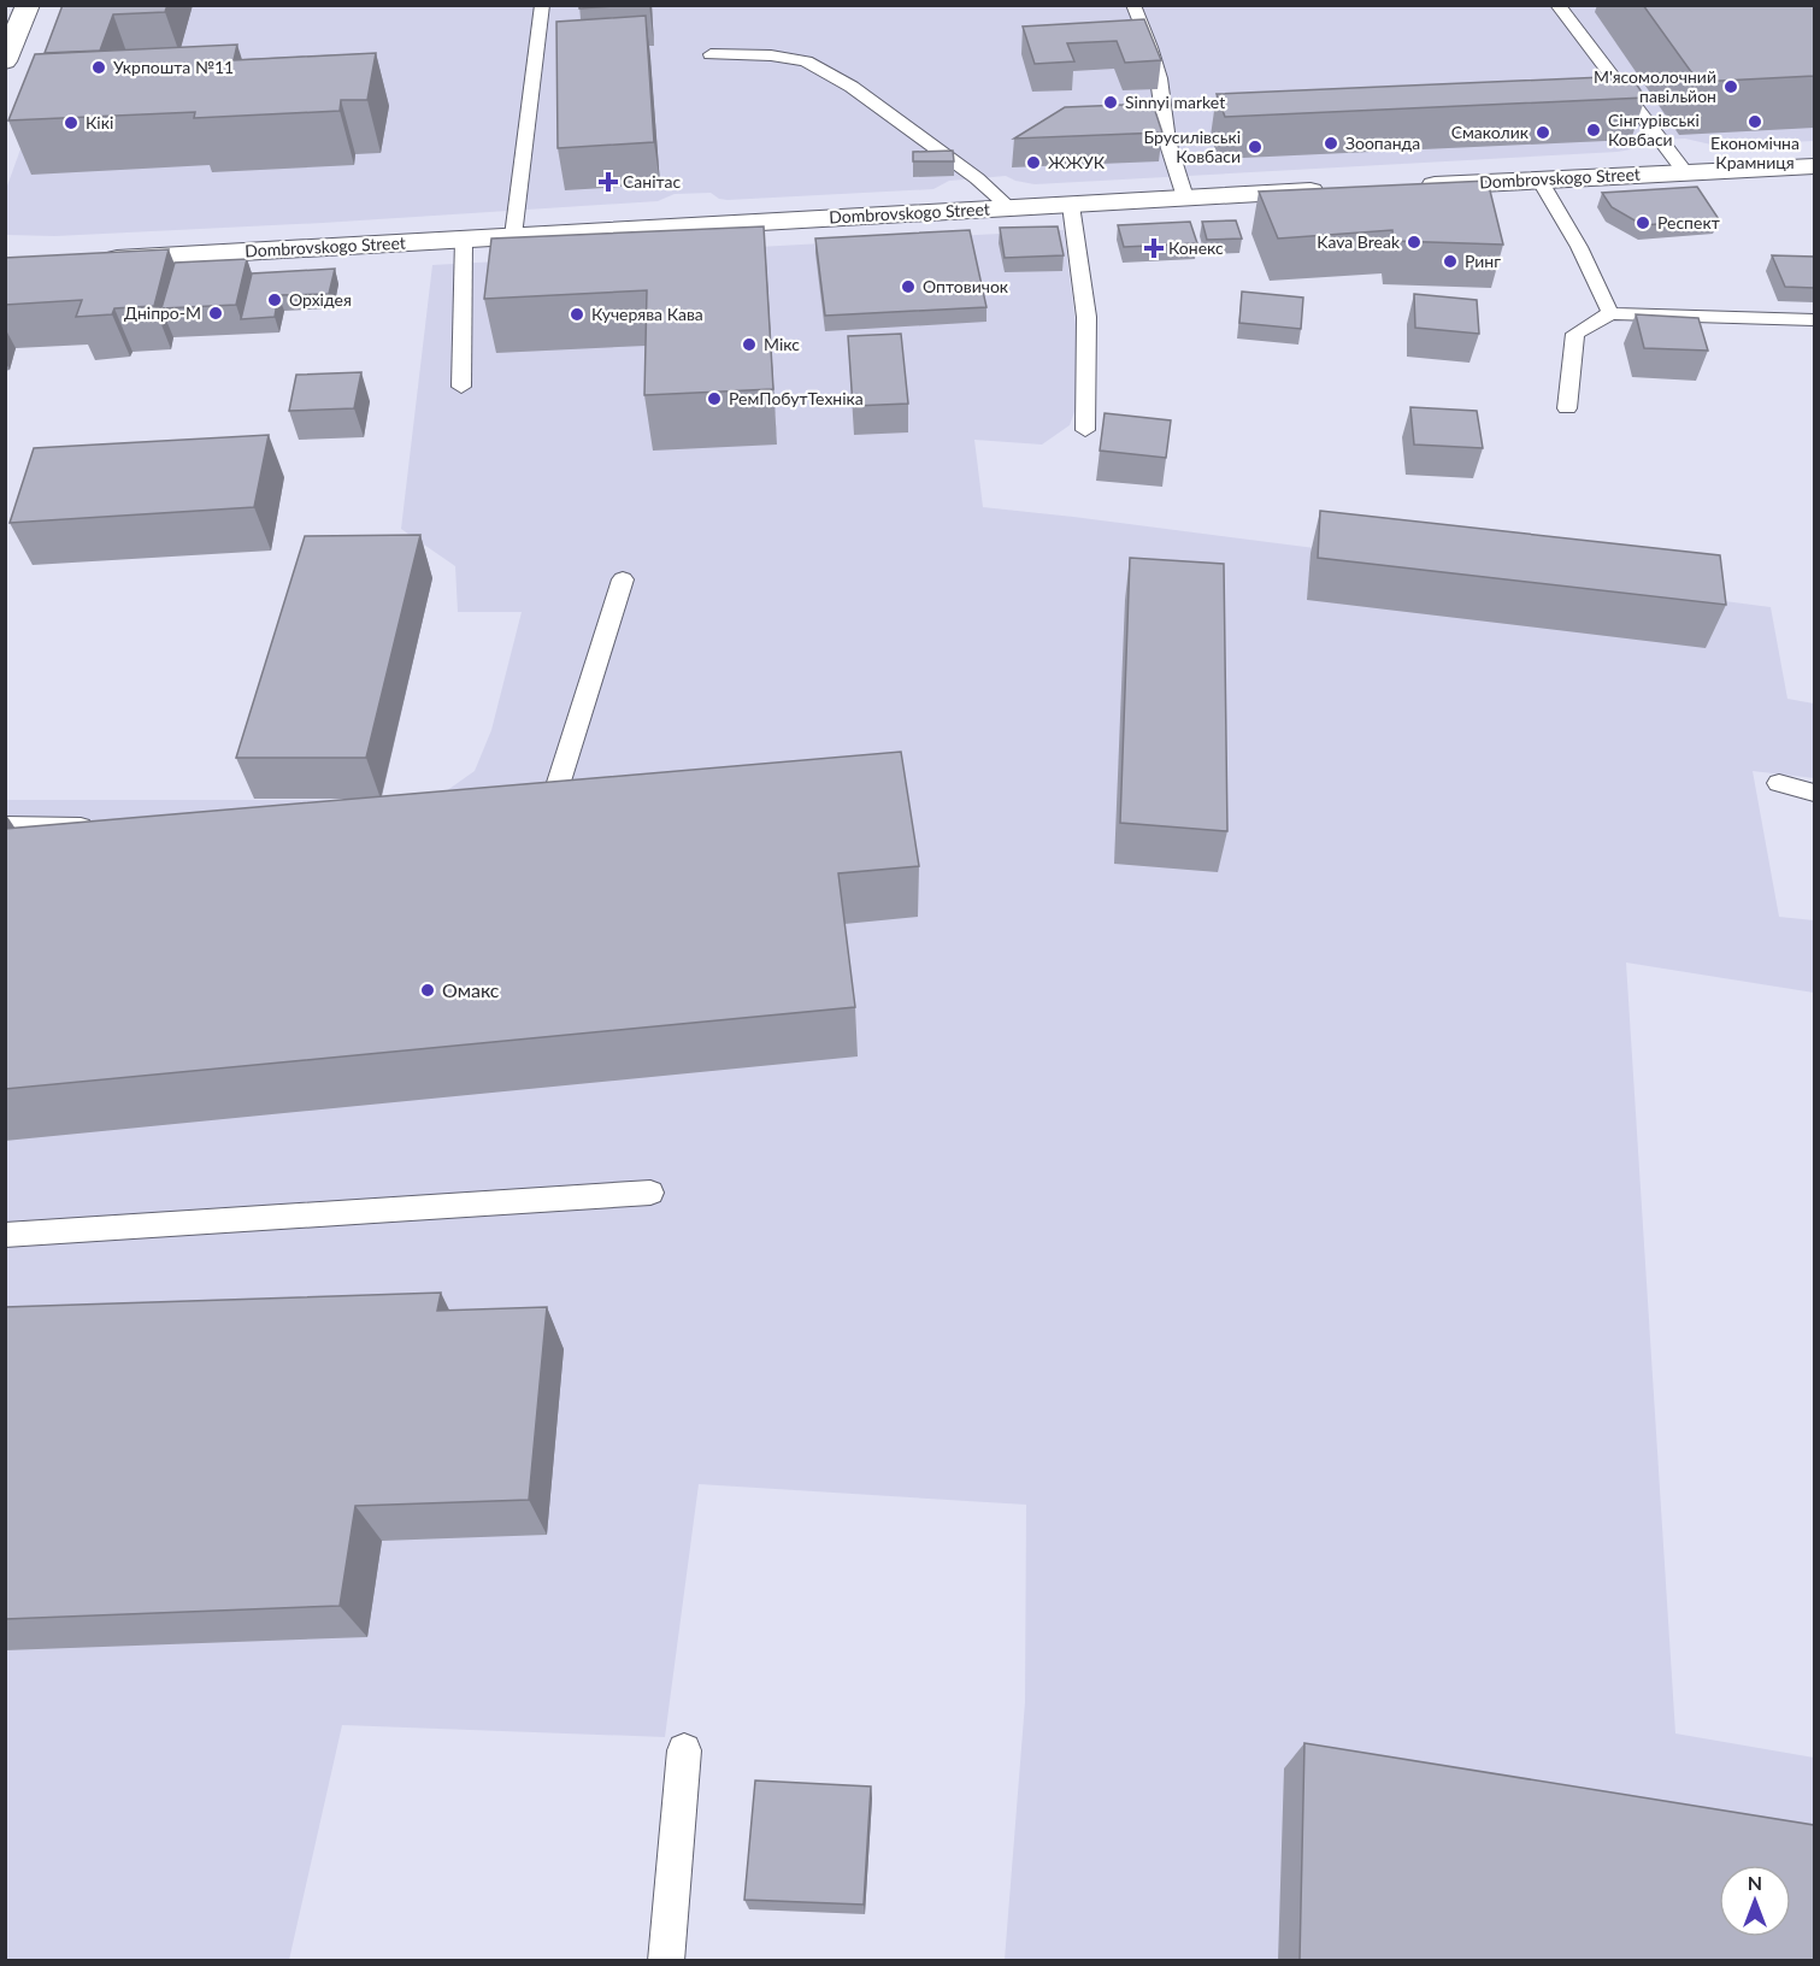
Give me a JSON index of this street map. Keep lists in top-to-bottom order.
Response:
{
  "streets": {
    "main road": ["Dombrovskogo Street"]
  },
  "places": {
    "other": [
      "Укрпошта №11",
      "М'ясомолочний павільйон",
      "Sinnyi market",
      "Економічна Крамниця",
      "Кікі",
      "Сінгурівські Ковбаси",
      "Смаколик",
      "Зоопанда",
      "Брусилівські Ковбаси",
      "ЖЖУК",
      "Респект",
      "Kava Break",
      "Ринг",
      "Оптовичок",
      "Орхідея",
      "Дніпро-М",
      "Кучерява Кава",
      "Мікс",
      "РемПобутТехніка",
      "Омакс"
    ],
    "health": ["Санітас", "Конекс"]
  },
  "north": "top"
}
